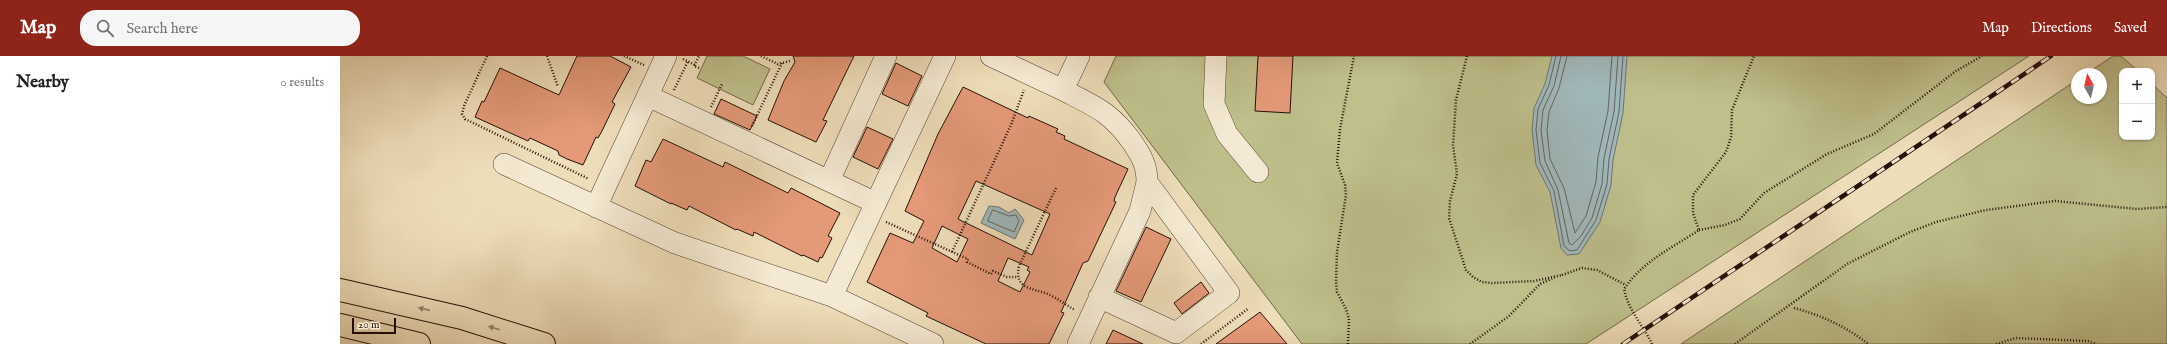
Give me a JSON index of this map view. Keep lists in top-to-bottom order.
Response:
{
  "scale_bar": "20 m",
  "north": "top",
  "page": {
    "header": "Map",
    "search": "Search here",
    "nav": ["Map", "Directions", "Saved"],
    "heading": ["Nearby", "0 results"],
    "map_buttons": ["+", "−"],
    "scale": "20 m"
  }
}
